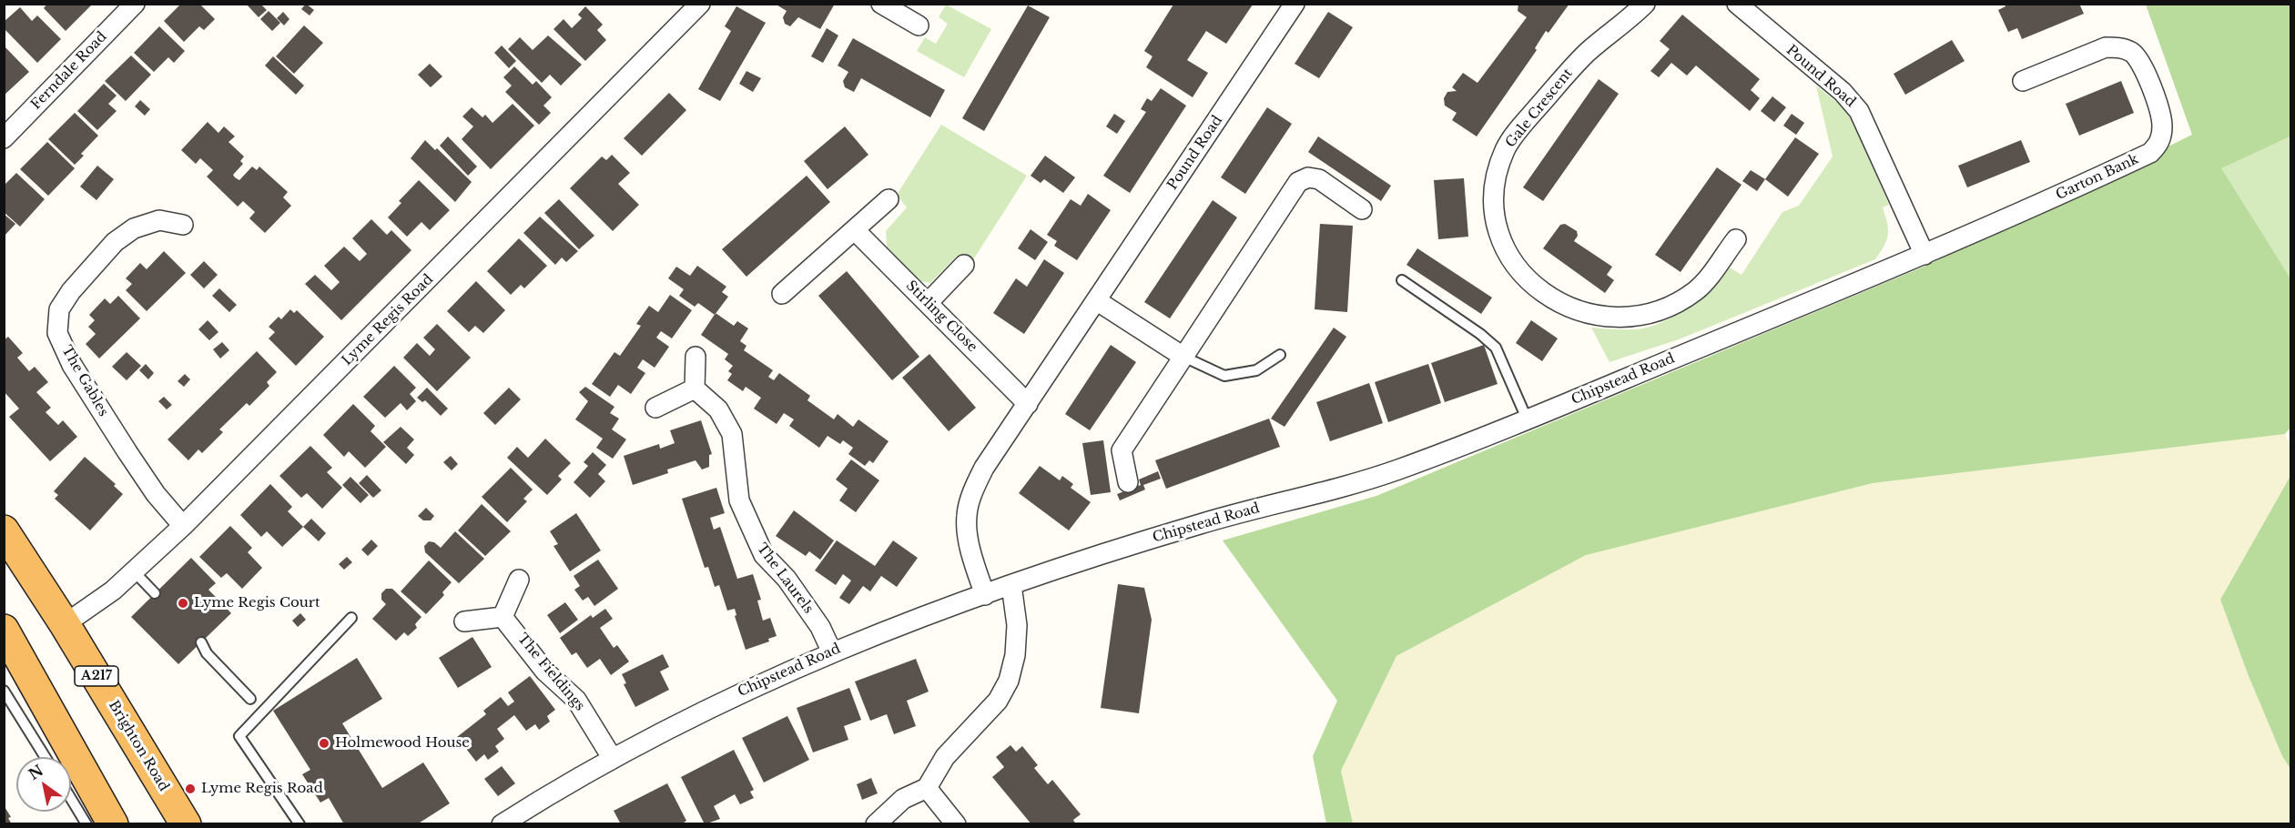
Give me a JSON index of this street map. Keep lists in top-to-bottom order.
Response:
{
  "streets": {
    "highway": ["A217", "Brighton Road"],
    "street": [
      "Ferndale Road",
      "Pound Road",
      "Gale Crescent",
      "Garton Bank",
      "Stirling Close",
      "Lyme Regis Road",
      "Chipstead Road",
      "The Gables",
      "The Laurels",
      "The Fieldings"
    ]
  },
  "crossings": [
    ["Pound Road", "Garton Bank"],
    ["Pound Road", "Stirling Close"],
    ["Pound Road", "Chipstead Road"],
    ["Garton Bank", "Chipstead Road"],
    ["Lyme Regis Road", "The Gables"],
    ["Lyme Regis Road", "Brighton Road"],
    ["Chipstead Road", "The Laurels"],
    ["Chipstead Road", "The Fieldings"]
  ],
  "places": ["Lyme Regis Court", "Holmewood House", "Lyme Regis Road"],
  "north": "top left"
}
